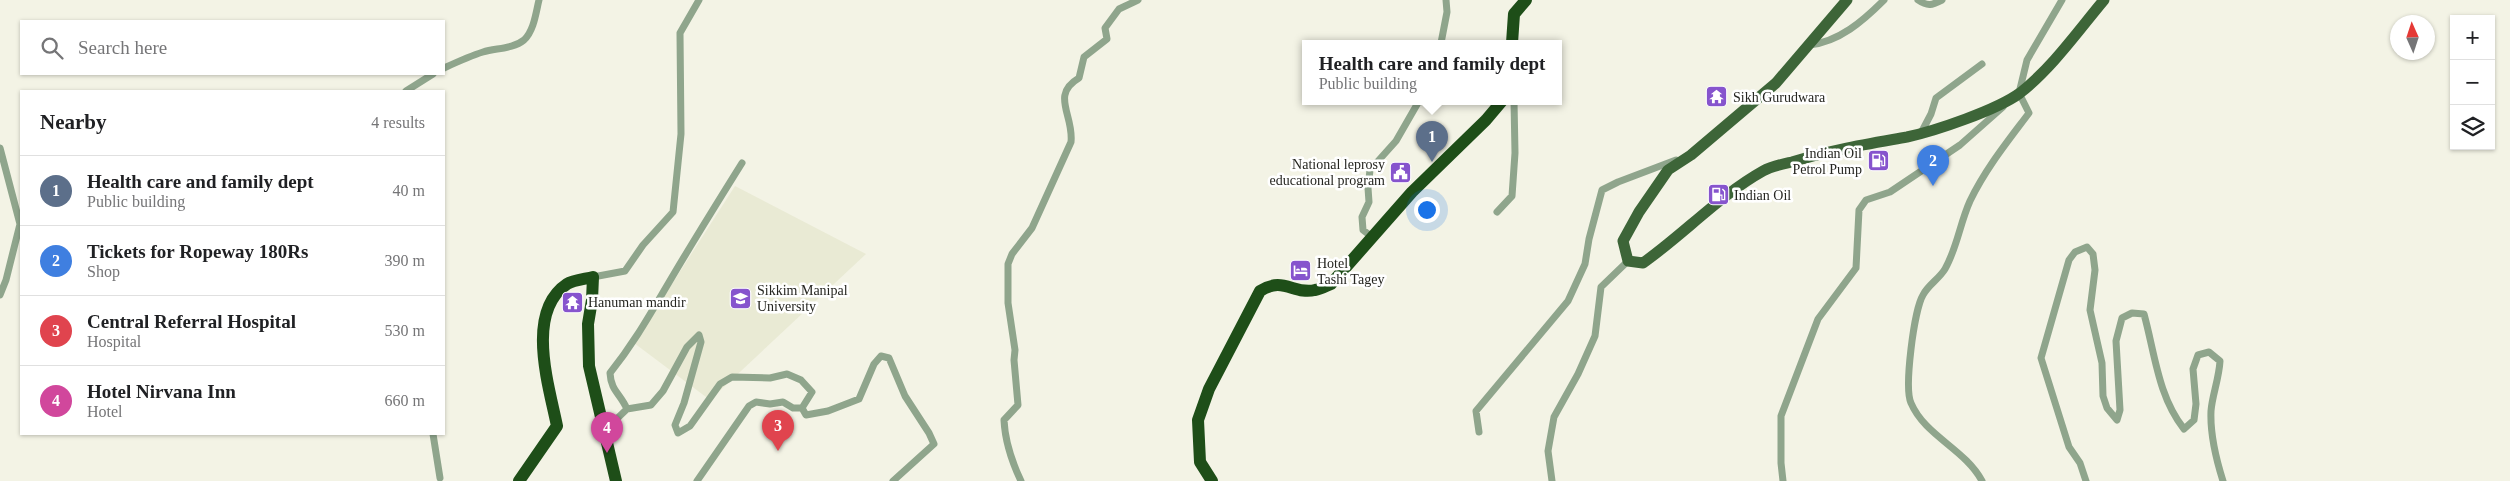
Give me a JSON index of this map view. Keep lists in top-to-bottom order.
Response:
{
  "places": {
    "temple": ["Sikh Gurudwara", "Hanuman mandir"],
    "fuel station": ["Indian Oil Petrol Pump", "Indian Oil"],
    "public building": ["National leprosy educational program"],
    "hotel": ["Hotel Tashi Tagey"],
    "school or university": ["Sikkim Manipal University"]
  },
  "north": "top",
  "page": {
    "map_buttons": ["+", "−"],
    "search": "Search here",
    "popup": ["Health care and family dept", "Public building"],
    "heading": ["Nearby", "4 results"],
    "pins": [
      "1",
      "2",
      "3",
      "4"
    ],
    "list": [
      {
        "mark": "1",
        "name": "Health care and family dept",
        "note": "Public building",
        "value": "40 m"
      },
      {
        "mark": "2",
        "name": "Tickets for Ropeway 180Rs",
        "note": "Shop",
        "value": "390 m"
      },
      {
        "mark": "3",
        "name": "Central Referral Hospital",
        "note": "Hospital",
        "value": "530 m"
      },
      {
        "mark": "4",
        "name": "Hotel Nirvana Inn",
        "note": "Hotel",
        "value": "660 m"
      }
    ]
  }
}
